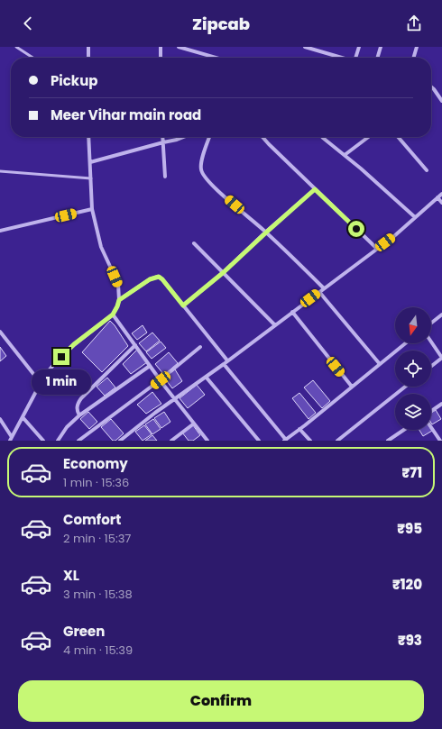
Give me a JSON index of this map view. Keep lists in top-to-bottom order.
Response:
{
  "north": "bottom",
  "page": {
    "header": "Zipcab",
    "banner": ["Pickup", "Meer Vihar main road"],
    "bubble": "1 min",
    "list": [
      {
        "name": "Economy",
        "note": "1 min · 15:36",
        "value": "₹71"
      },
      {
        "name": "Comfort",
        "note": "2 min · 15:37",
        "value": "₹95"
      },
      {
        "name": "XL",
        "note": "3 min · 15:38",
        "value": "₹120"
      },
      {
        "name": "Green",
        "note": "4 min · 15:39",
        "value": "₹93"
      }
    ],
    "buttons": "Confirm"
  }
}
